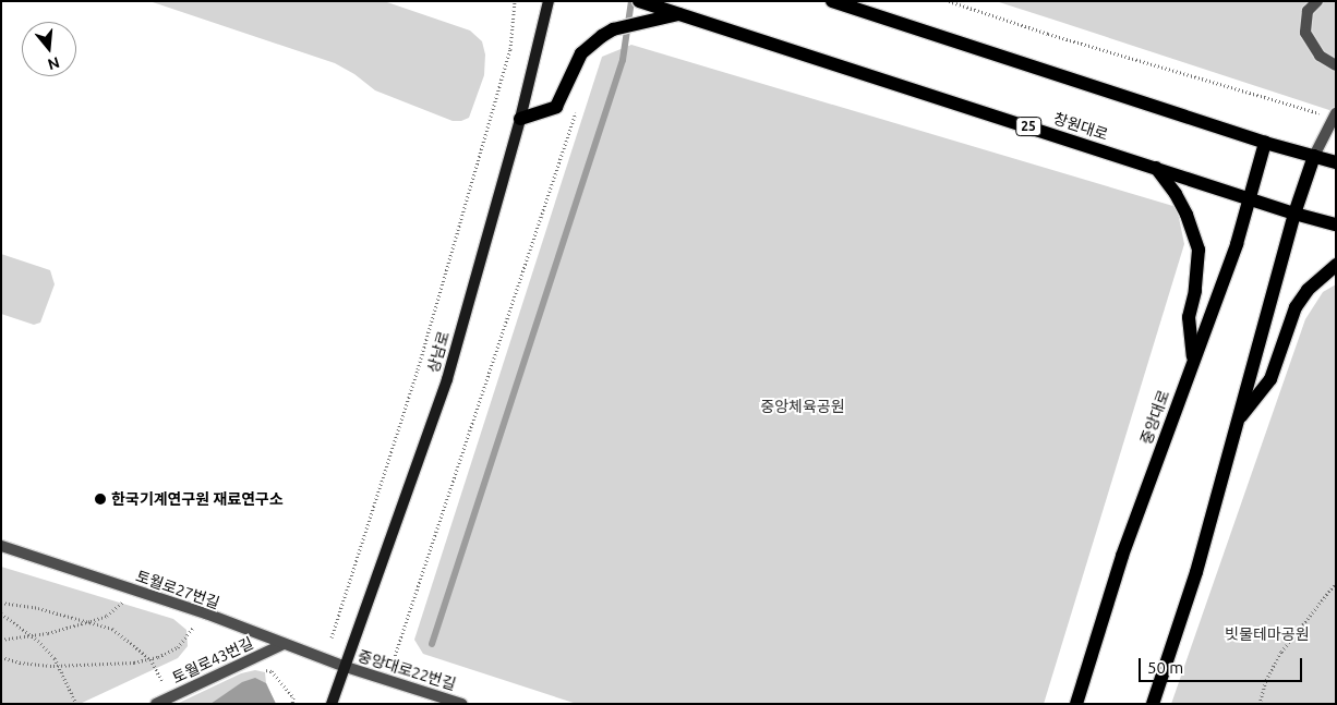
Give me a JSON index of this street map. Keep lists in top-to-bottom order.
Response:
{
  "streets": {
    "main road": [
      "25",
      "창원대로",
      "상남로",
      "중앙대로"
    ],
    "street": ["토월로27번길", "토월로43번길", "중앙대로22번길"]
  },
  "crossings": [
    ["25", "창원대로"],
    ["창원대로", "중앙대로"],
    ["상남로", "토월로27번길"],
    ["상남로", "중앙대로22번길"],
    ["토월로27번길", "토월로43번길"],
    ["토월로27번길", "중앙대로22번길"]
  ],
  "parks": ["중앙체육공원", "빗물테마공원"],
  "places": ["한국기계연구원 재료연구소"],
  "scale_bar": "50 m",
  "north": "bottom"
}
